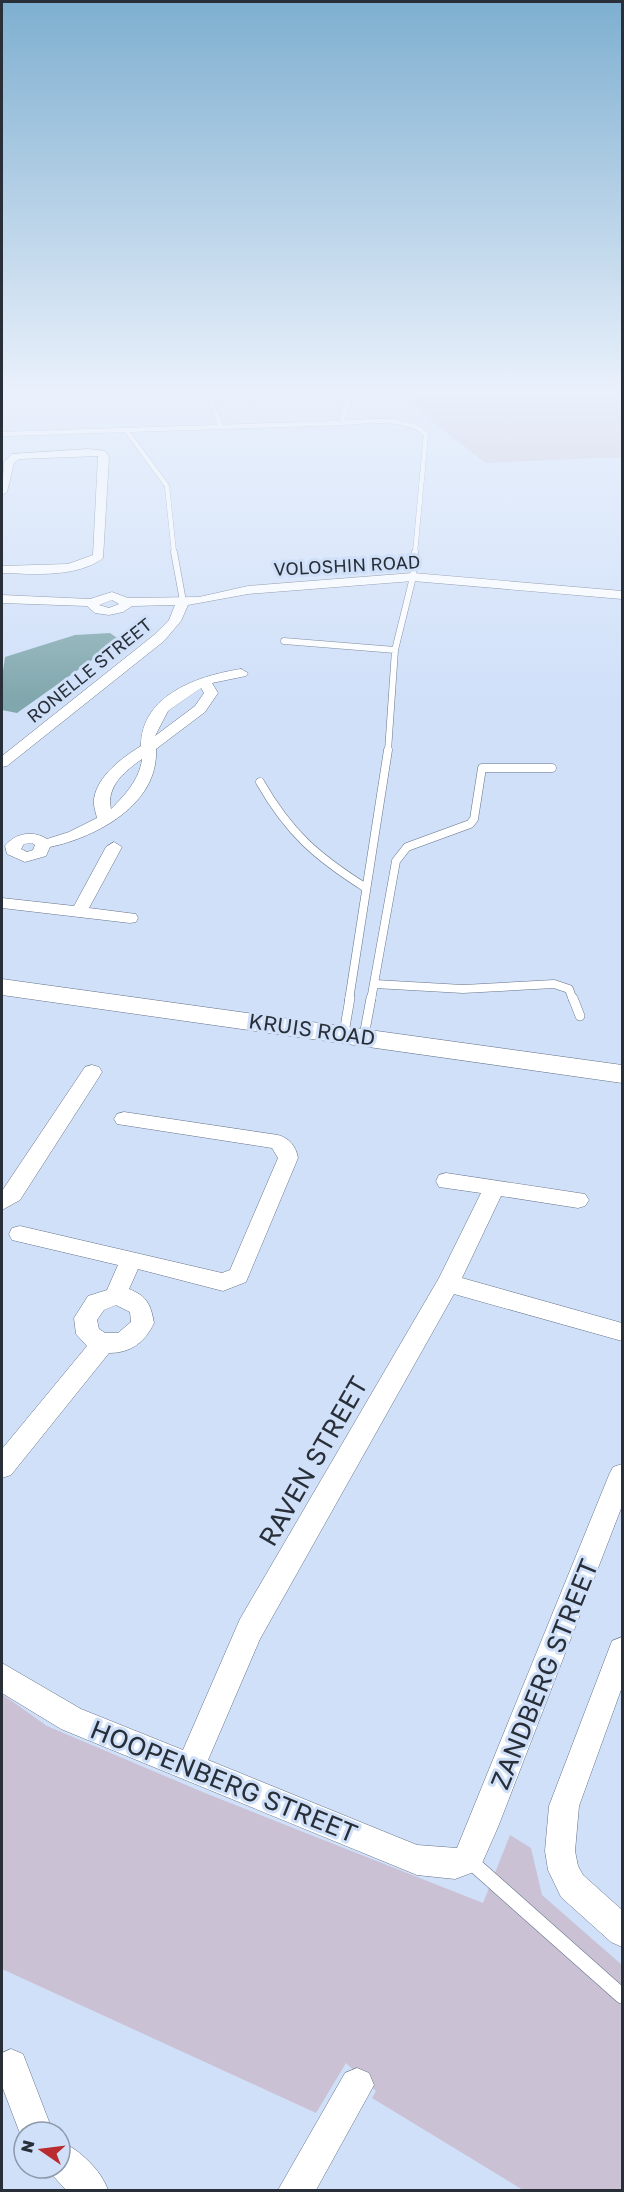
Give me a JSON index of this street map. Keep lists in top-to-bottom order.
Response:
{
  "streets": {
    "street": [
      "VOLOSHIN ROAD",
      "RONELLE STREET",
      "KRUIS ROAD",
      "RAVEN STREET",
      "ZANDBERG STREET",
      "HOOPENBERG STREET"
    ]
  },
  "crossings": [
    ["VOLOSHIN ROAD", "RONELLE STREET"],
    ["RAVEN STREET", "HOOPENBERG STREET"],
    ["ZANDBERG STREET", "HOOPENBERG STREET"]
  ],
  "north": "left"
}
